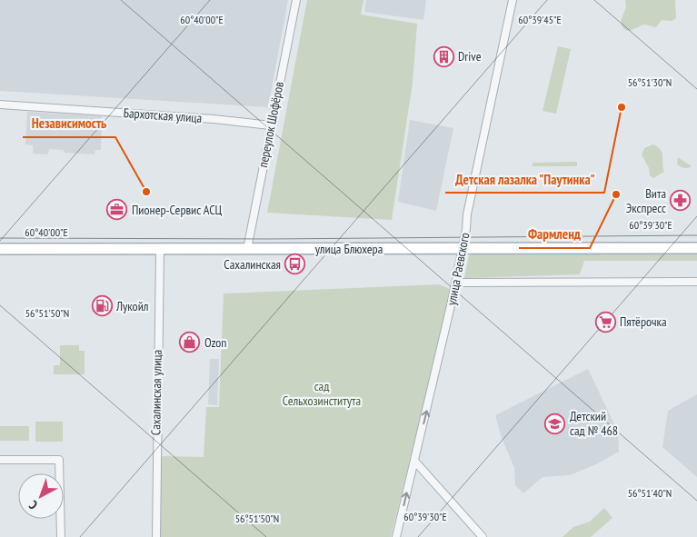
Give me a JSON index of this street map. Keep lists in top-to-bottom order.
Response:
{
  "streets": {
    "main road": ["улица Блюхера"],
    "street": [
      "Бархотская улица",
      "переулок Шофёров",
      "улица Раевского",
      "Сахалинская улица"
    ]
  },
  "crossings": [
    ["Бархотская улица", "переулок Шофёров"],
    ["переулок Шофёров", "улица Блюхера"],
    ["улица Блюхера", "улица Раевского"],
    ["улица Блюхера", "Сахалинская улица"]
  ],
  "one_way": ["улица Раевского"],
  "parks": ["сад Сельхозинститута"],
  "places": {
    "building": ["Drive"],
    "other": ["Детская лазалка \"Паутинка\"", "Независимость", "Фармленд"],
    "pharmacy": ["Вита Экспресс"],
    "office": ["Пионер-Сервис АСЦ"],
    "bus stop": ["Сахалинская"],
    "fuel station": ["Лукойл"],
    "supermarket": ["Пятёрочка"],
    "shop": ["Ozon"],
    "school or university": ["Детский сад № 468"]
  },
  "north": "bottom left",
  "coordinates": [
    "60°40'00\"E",
    "60°39'45\"E",
    "56°51'30\"N",
    "60°39'30\"E",
    "56°51'50\"N",
    "56°51'40\"N"
  ]
}
